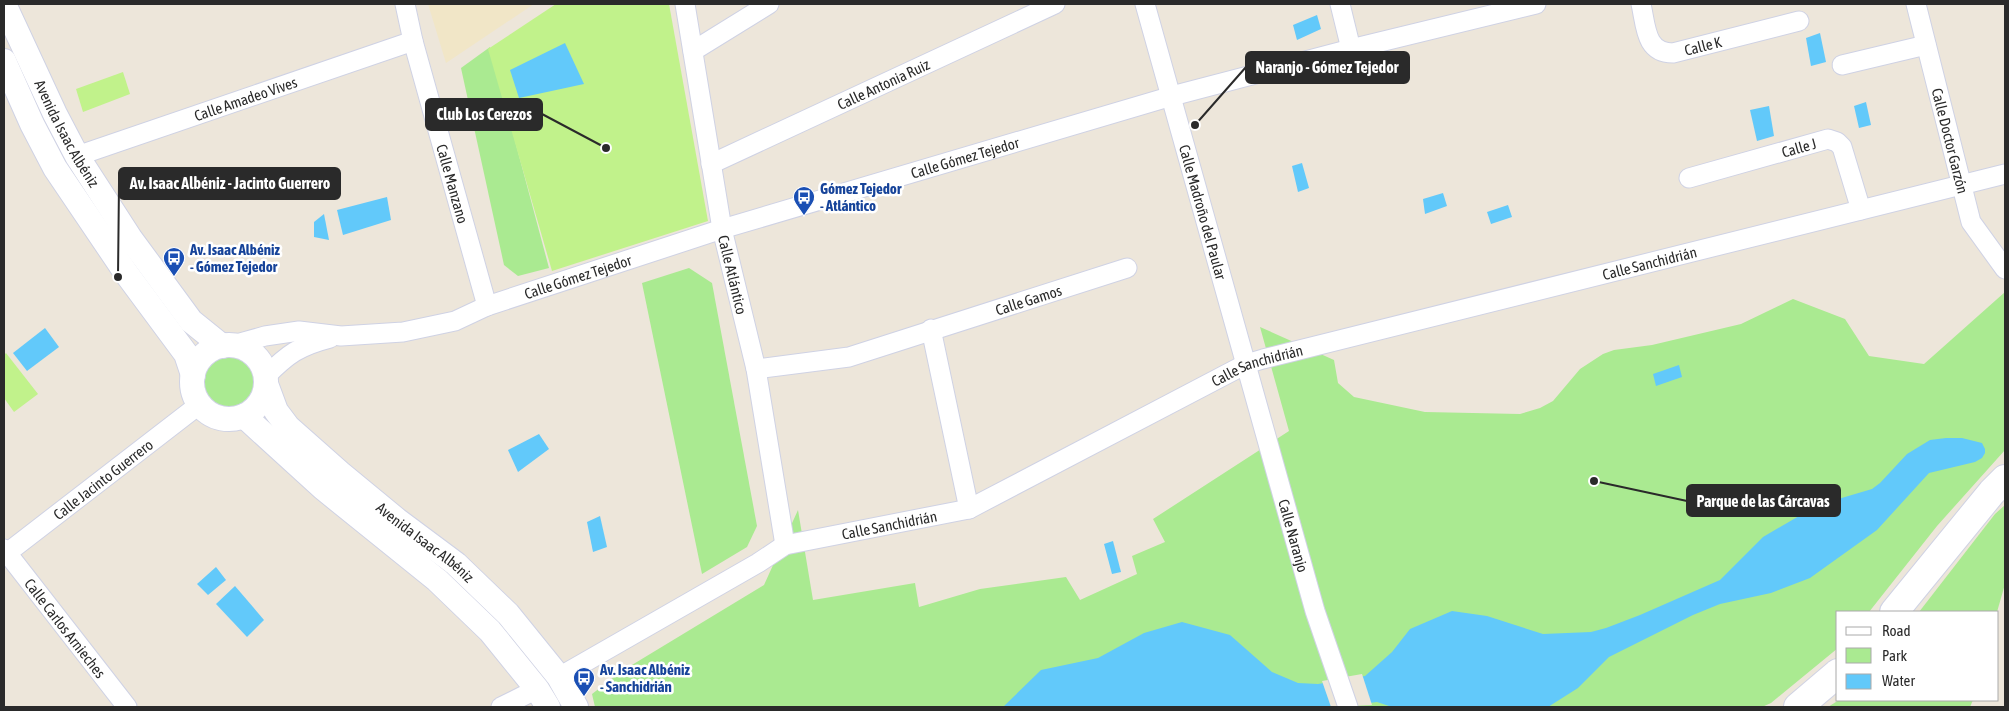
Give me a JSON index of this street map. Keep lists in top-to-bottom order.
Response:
{
  "streets": {
    "street": [
      "Calle K",
      "Calle Antonia Ruiz",
      "Calle Amadeo Vives",
      "Avenida Isaac Albéniz",
      "Calle Doctor Garzón",
      "Calle J",
      "Calle Gómez Tejedor",
      "Calle Manzano",
      "Calle Madroño del Paular",
      "Calle Sanchidrián",
      "Calle Atlántico",
      "Calle Gamos",
      "Calle Jacinto Guerrero",
      "Calle Naranjo",
      "Calle Carlos Arnieches"
    ]
  },
  "crossings": [
    ["Calle Antonia Ruiz", "Calle Atlántico"],
    ["Calle Amadeo Vives", "Avenida Isaac Albéniz"],
    ["Calle Amadeo Vives", "Calle Manzano"],
    ["Avenida Isaac Albéniz", "Calle Gómez Tejedor"],
    ["Avenida Isaac Albéniz", "Calle Sanchidrián"],
    ["Avenida Isaac Albéniz", "Calle Jacinto Guerrero"],
    ["Calle Doctor Garzón", "Calle Sanchidrián"],
    ["Calle J", "Calle Sanchidrián"],
    ["Calle Gómez Tejedor", "Calle Manzano"],
    ["Calle Gómez Tejedor", "Calle Madroño del Paular"],
    ["Calle Gómez Tejedor", "Calle Atlántico"],
    ["Calle Gómez Tejedor", "Calle Jacinto Guerrero"],
    ["Calle Madroño del Paular", "Calle Sanchidrián"],
    ["Calle Madroño del Paular", "Calle Naranjo"],
    ["Calle Sanchidrián", "Calle Atlántico"],
    ["Calle Sanchidrián", "Calle Naranjo"],
    ["Calle Atlántico", "Calle Gamos"],
    ["Calle Jacinto Guerrero", "Calle Carlos Arnieches"]
  ],
  "places": {
    "other": [
      "Naranjo - Gómez Tejedor",
      "Club Los Cerezos",
      "Av. Isaac Albéniz - Jacinto Guerrero",
      "Parque de las Cárcavas"
    ],
    "bus stop": ["Gómez Tejedor - Atlántico", "Av. Isaac Albéniz - Gómez Tejedor", "Av. Isaac Albéniz - Sanchidrián"]
  },
  "legend": ["Road", "Park", "Water"]
}
